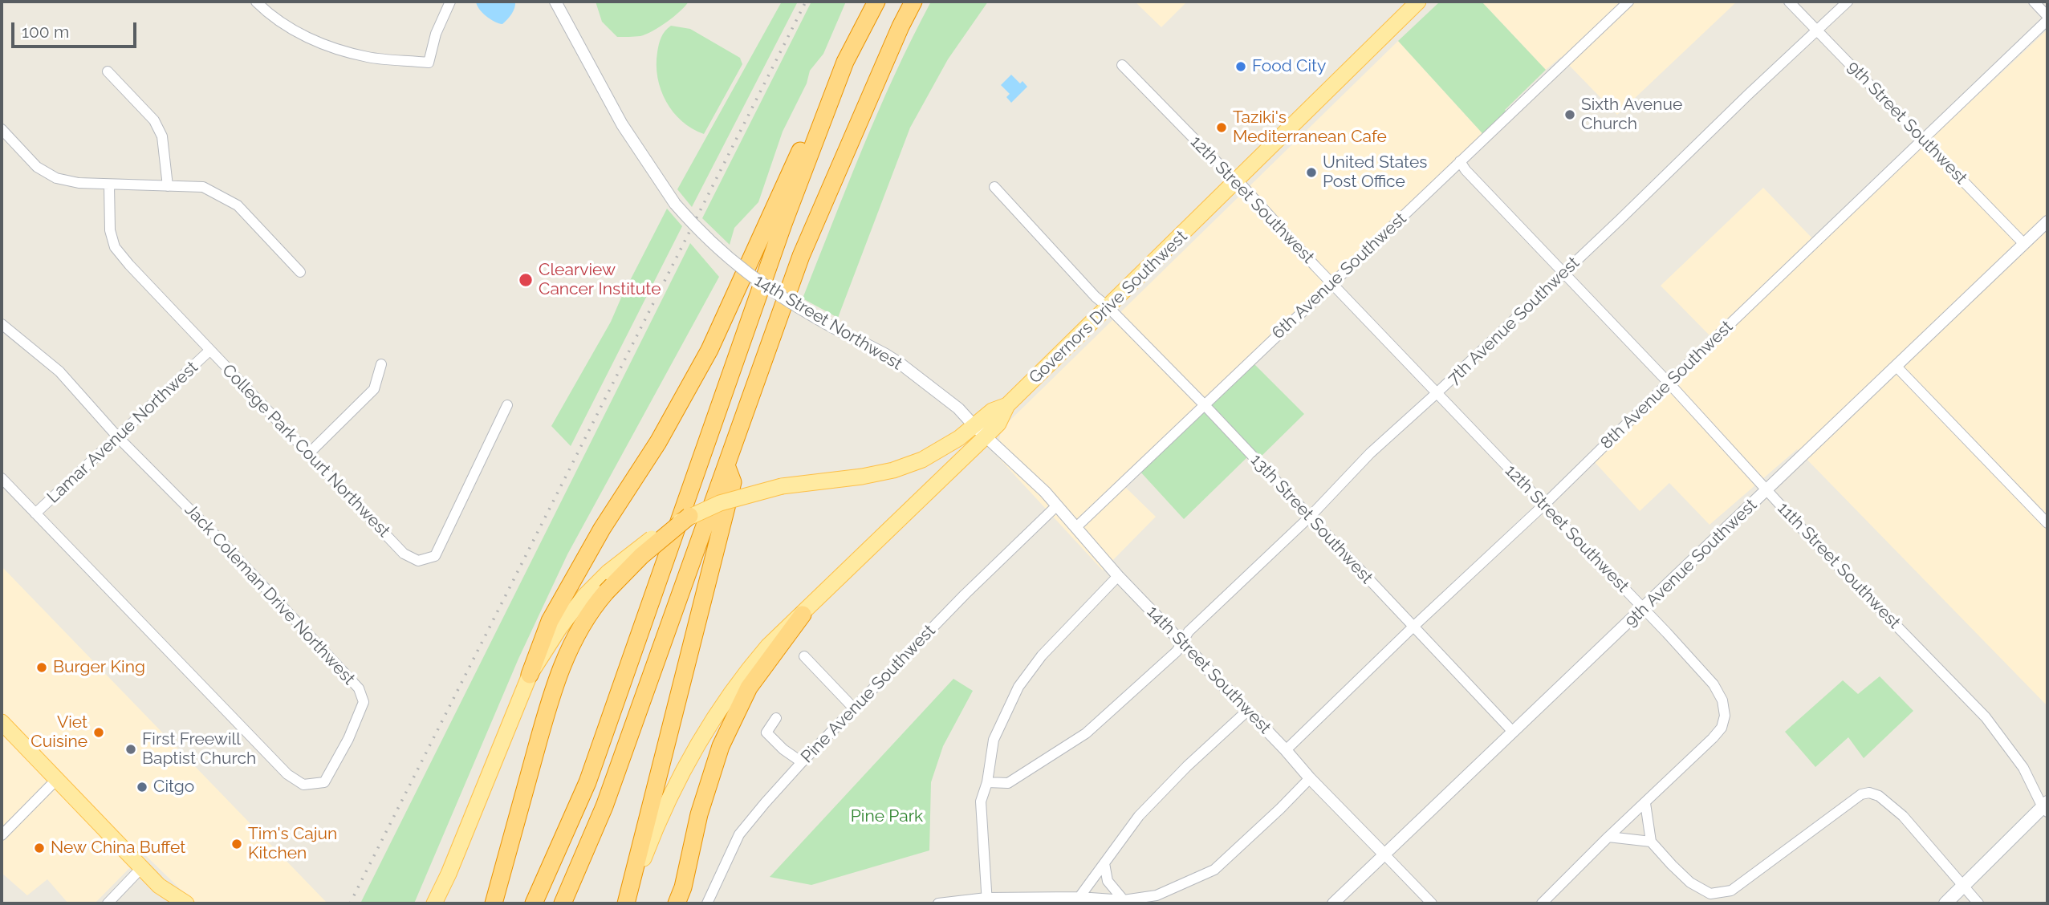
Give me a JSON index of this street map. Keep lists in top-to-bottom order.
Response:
{
  "streets": {
    "main road": ["Governors Drive Southwest"],
    "street": [
      "9th Street Southwest",
      "12th Street Southwest",
      "6th Avenue Southwest",
      "7th Avenue Southwest",
      "14th Street Northwest",
      "8th Avenue Southwest",
      "Lamar Avenue Northwest",
      "College Park Court Northwest",
      "13th Street Southwest",
      "9th Avenue Southwest",
      "11th Street Southwest",
      "Jack Coleman Drive Northwest",
      "14th Street Southwest",
      "Pine Avenue Southwest"
    ]
  },
  "crossings": [
    ["9th Street Southwest", "7th Avenue Southwest"],
    ["9th Street Southwest", "8th Avenue Southwest"],
    ["9th Street Southwest", "9th Avenue Southwest"],
    ["12th Street Southwest", "6th Avenue Southwest"],
    ["12th Street Southwest", "Governors Drive Southwest"],
    ["12th Street Southwest", "7th Avenue Southwest"],
    ["12th Street Southwest", "8th Avenue Southwest"],
    ["12th Street Southwest", "9th Avenue Southwest"],
    ["6th Avenue Southwest", "13th Street Southwest"],
    ["6th Avenue Southwest", "11th Street Southwest"],
    ["6th Avenue Southwest", "14th Street Southwest"],
    ["Governors Drive Southwest", "14th Street Northwest"],
    ["Governors Drive Southwest", "13th Street Southwest"],
    ["Governors Drive Southwest", "14th Street Southwest"],
    ["7th Avenue Southwest", "13th Street Southwest"],
    ["7th Avenue Southwest", "11th Street Southwest"],
    ["7th Avenue Southwest", "14th Street Southwest"],
    ["14th Street Northwest", "14th Street Southwest"],
    ["8th Avenue Southwest", "13th Street Southwest"],
    ["8th Avenue Southwest", "11th Street Southwest"],
    ["8th Avenue Southwest", "14th Street Southwest"],
    ["Lamar Avenue Northwest", "College Park Court Northwest"],
    ["Lamar Avenue Northwest", "Jack Coleman Drive Northwest"],
    ["13th Street Southwest", "9th Avenue Southwest"],
    ["9th Avenue Southwest", "11th Street Southwest"],
    ["9th Avenue Southwest", "14th Street Southwest"],
    ["14th Street Southwest", "Pine Avenue Southwest"]
  ],
  "parks": ["Pine Park"],
  "places": [
    "Food City",
    "Sixth Avenue Church",
    "Taziki's Mediterranean Cafe",
    "United States Post Office",
    "Clearview Cancer Institute",
    "Burger King",
    "Viet Cuisine",
    "First Freewill Baptist Church",
    "Citgo",
    "Tim's Cajun Kitchen",
    "New China Buffet"
  ],
  "scale_bar": "100 m"
}
